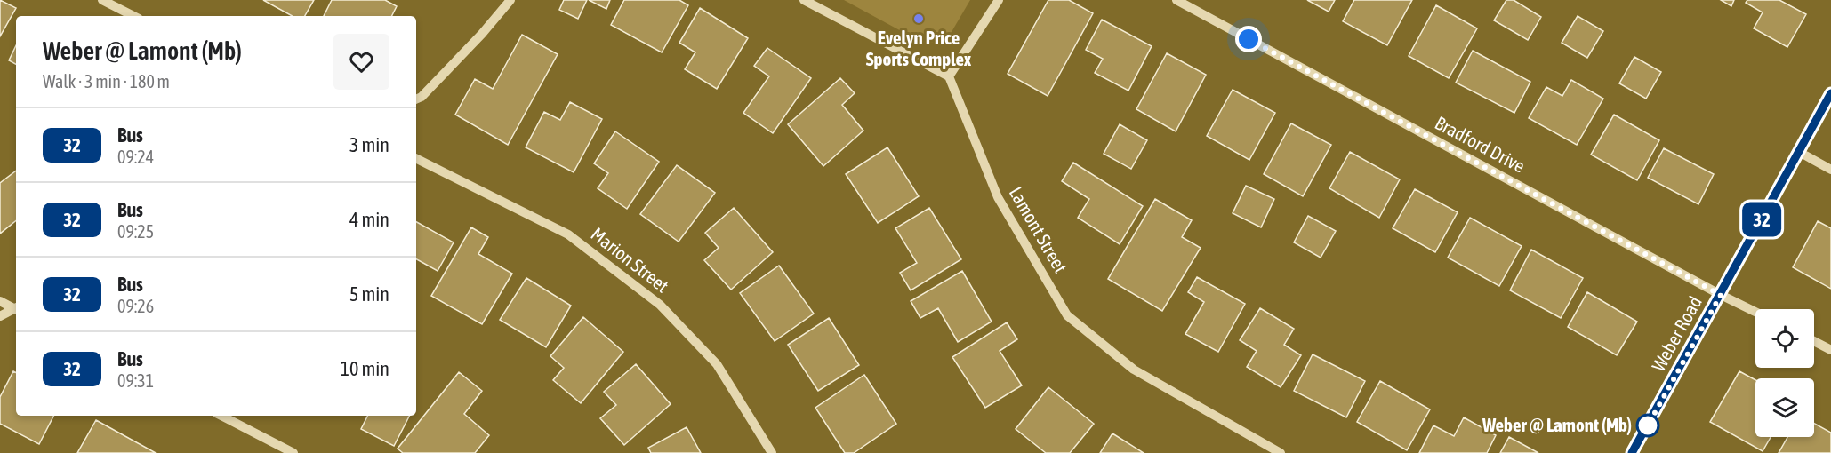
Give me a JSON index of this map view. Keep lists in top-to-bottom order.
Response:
{
  "streets": {
    "main road": ["Weber Road"],
    "street": ["Bradford Drive", "Lamont Street", "Marion Street"]
  },
  "crossings": [
    ["Bradford Drive", "Weber Road"]
  ],
  "places": ["Evelyn Price Sports Complex", "Weber @ Lamont (Mb)"],
  "lines": ["bus line 32"],
  "page": {
    "on_map": "32",
    "heading": ["Weber @ Lamont (Mb)", "Walk · 3 min · 180 m"],
    "list": [
      {
        "mark": "32",
        "name": "Bus",
        "note": "09:24",
        "value": "3 min"
      },
      {
        "mark": "32",
        "name": "Bus",
        "note": "09:25",
        "value": "4 min"
      },
      {
        "mark": "32",
        "name": "Bus",
        "note": "09:26",
        "value": "5 min"
      },
      {
        "mark": "32",
        "name": "Bus",
        "note": "09:31",
        "value": "10 min"
      }
    ]
  }
}
